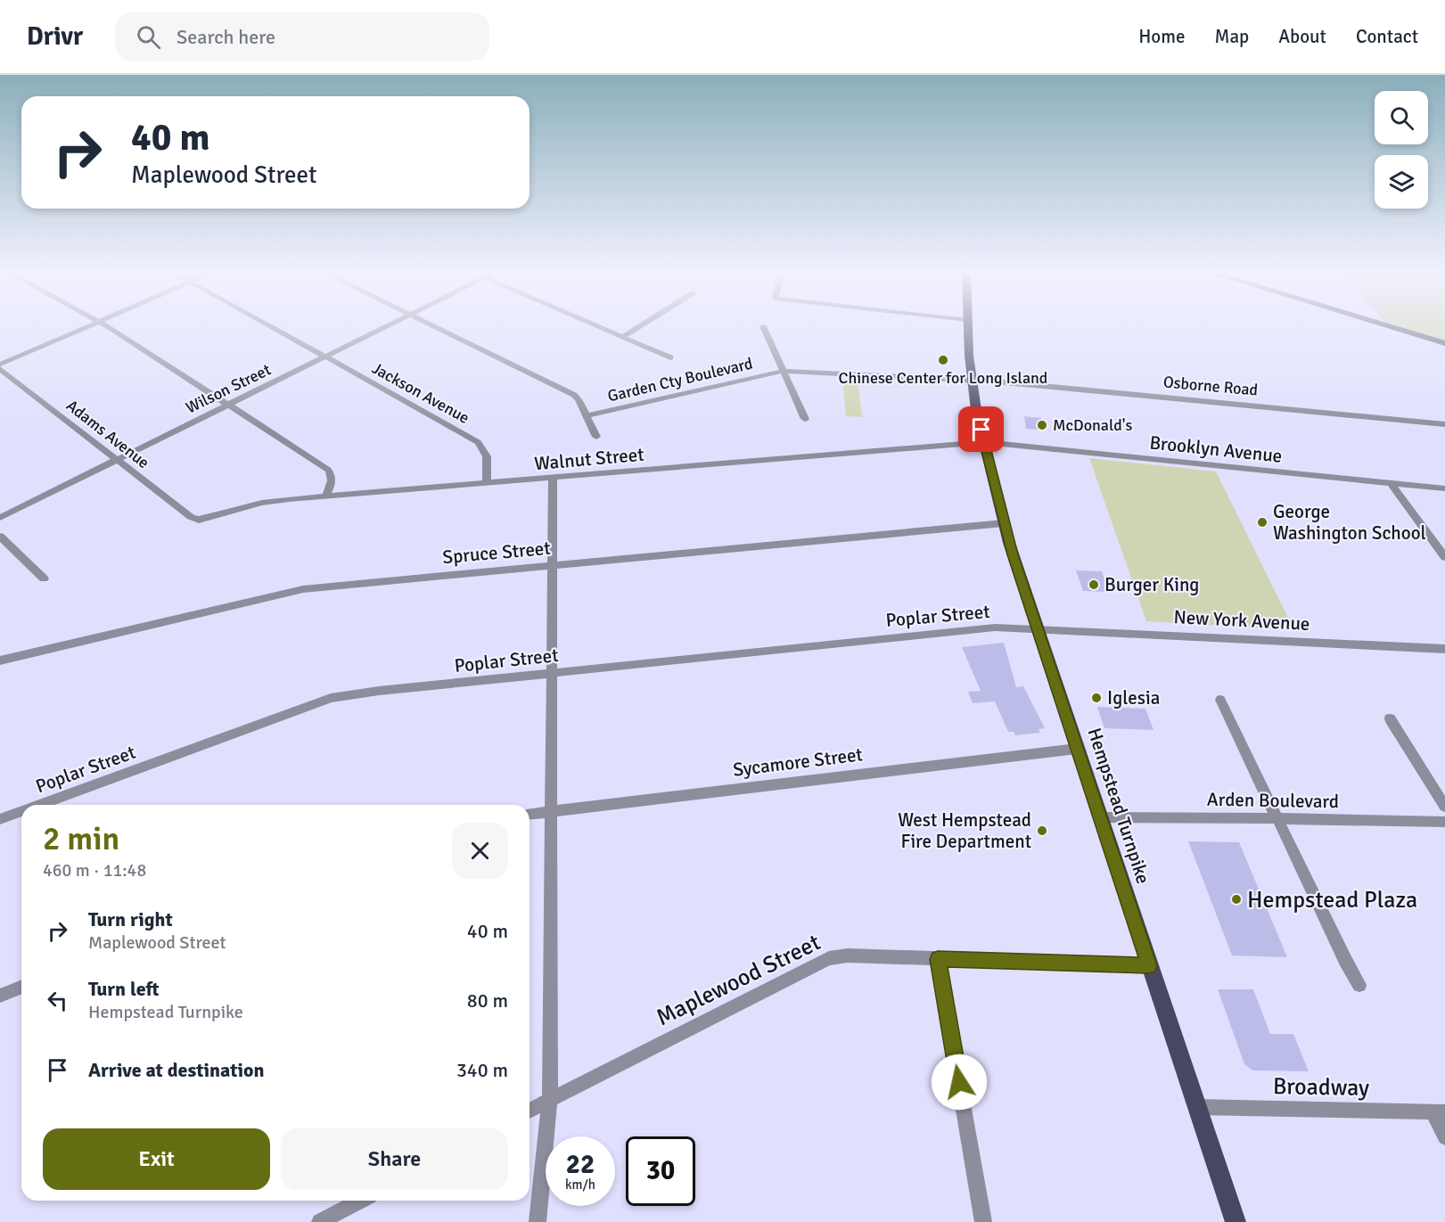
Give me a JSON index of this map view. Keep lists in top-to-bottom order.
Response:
{
  "streets": {
    "main road": ["Hempstead Turnpike"],
    "street": [
      "Garden Cty Boulevard",
      "Osborne Road",
      "Wilson Street",
      "Jackson Avenue",
      "Adams Avenue",
      "Brooklyn Avenue",
      "Walnut Street",
      "Spruce Street",
      "Poplar Street",
      "New York Avenue",
      "Sycamore Street",
      "Arden Boulevard",
      "Maplewood Street",
      "Broadway"
    ]
  },
  "crossings": [
    ["Garden Cty Boulevard", "Osborne Road"],
    ["Garden Cty Boulevard", "Hempstead Turnpike"],
    ["Osborne Road", "Hempstead Turnpike"],
    ["Wilson Street", "Jackson Avenue"],
    ["Wilson Street", "Adams Avenue"],
    ["Jackson Avenue", "Walnut Street"],
    ["Adams Avenue", "Walnut Street"],
    ["Brooklyn Avenue", "Walnut Street"],
    ["Brooklyn Avenue", "Hempstead Turnpike"],
    ["Walnut Street", "Hempstead Turnpike"],
    ["Spruce Street", "Hempstead Turnpike"],
    ["Poplar Street", "New York Avenue"],
    ["Poplar Street", "Hempstead Turnpike"],
    ["New York Avenue", "Hempstead Turnpike"],
    ["Sycamore Street", "Hempstead Turnpike"],
    ["Arden Boulevard", "Hempstead Turnpike"],
    ["Hempstead Turnpike", "Maplewood Street"],
    ["Hempstead Turnpike", "Broadway"]
  ],
  "places": [
    "Chinese Center for Long Island",
    "McDonald's",
    "George Washington School",
    "Burger King",
    "Iglesia",
    "West Hempstead Fire Department",
    "Hempstead Plaza"
  ],
  "page": {
    "header": "Drivr",
    "search": "Search here",
    "nav": [
      "Home",
      "Map",
      "About",
      "Contact"
    ],
    "turn": ["40 m", "Maplewood Street"],
    "heading": ["2 min", "460 m · 11:48"],
    "list": [
      {
        "name": "Turn right",
        "note": "Maplewood Street",
        "value": "40 m"
      },
      {
        "name": "Turn left",
        "note": "Hempstead Turnpike",
        "value": "80 m"
      },
      {
        "name": "Arrive at destination",
        "value": "340 m"
      }
    ],
    "buttons": ["Exit", "Share"],
    "speed": "22 km/h",
    "limit": "30"
  }
}
